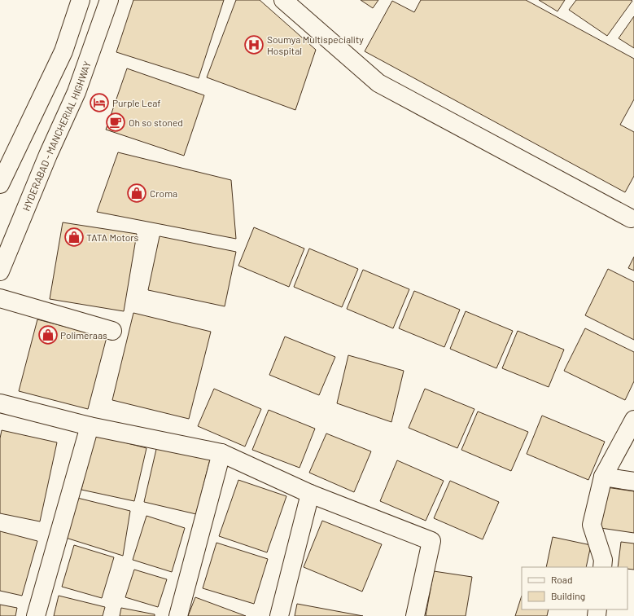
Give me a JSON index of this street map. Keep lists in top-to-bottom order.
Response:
{
  "streets": {
    "street": ["HYDERABAD - MANCHERIAL HIGHWAY"]
  },
  "places": {
    "hospital": ["Soumya Multispeciality Hospital"],
    "hotel": ["Purple Leaf"],
    "cafe": ["Oh so stoned"],
    "shop": ["Croma", "TATA Motors", "Polimeraas"]
  },
  "legend": ["Road", "Building"]
}
